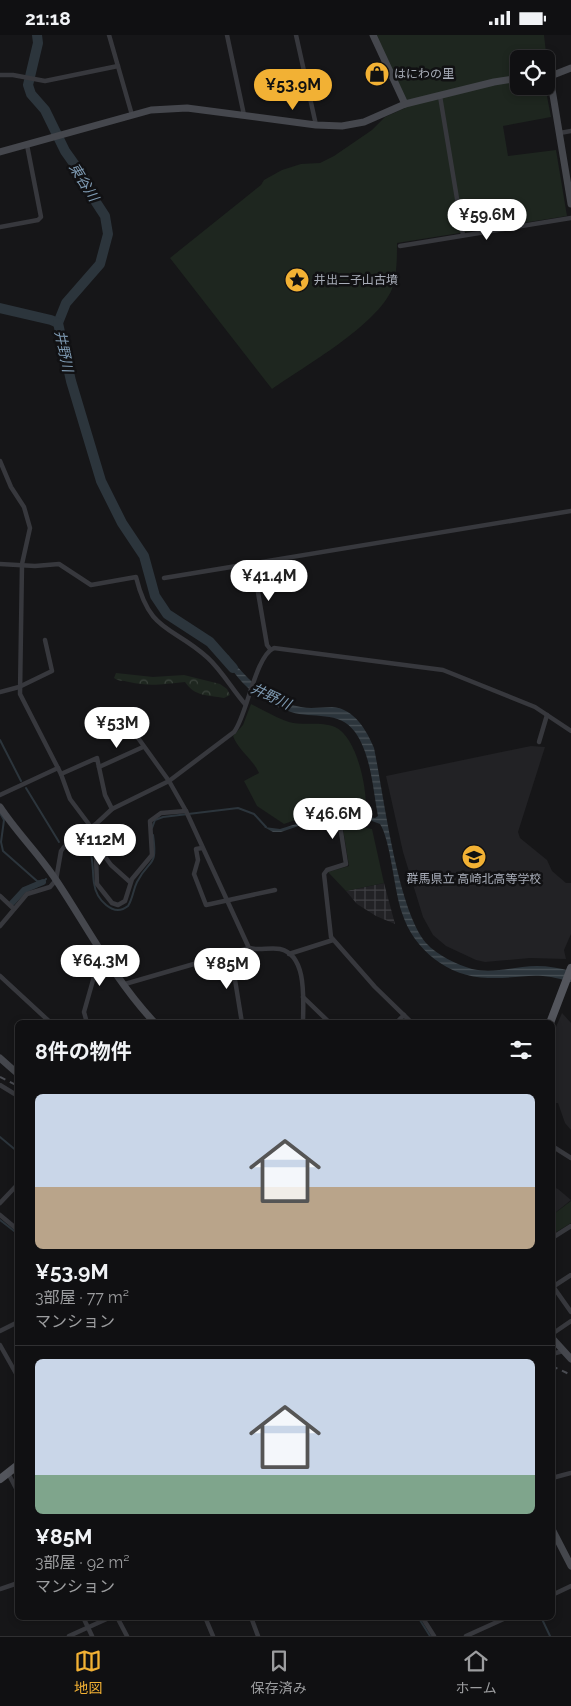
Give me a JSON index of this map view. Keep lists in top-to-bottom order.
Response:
{
  "water": ["東谷川", "井野川"],
  "places": {
    "shop": ["はにわの里"],
    "place": ["井出二子山古墳"],
    "school or university": ["群馬県立 高崎北高等学校"]
  },
  "page": {
    "status": "21:18",
    "price": [
      "¥53.9M",
      "¥59.6M",
      "¥41.4M",
      "¥53M",
      "¥46.6M",
      "¥112M",
      "¥64.3M",
      "¥85M"
    ],
    "heading": "8件の物件",
    "list": [
      {
        "name": "¥53.9M",
        "note": "3部屋 · 77 m² · マンション"
      },
      {
        "name": "¥85M",
        "note": "3部屋 · 92 m² · マンション"
      }
    ],
    "tabs": ["地図", "保存済み", "ホーム"]
  }
}
